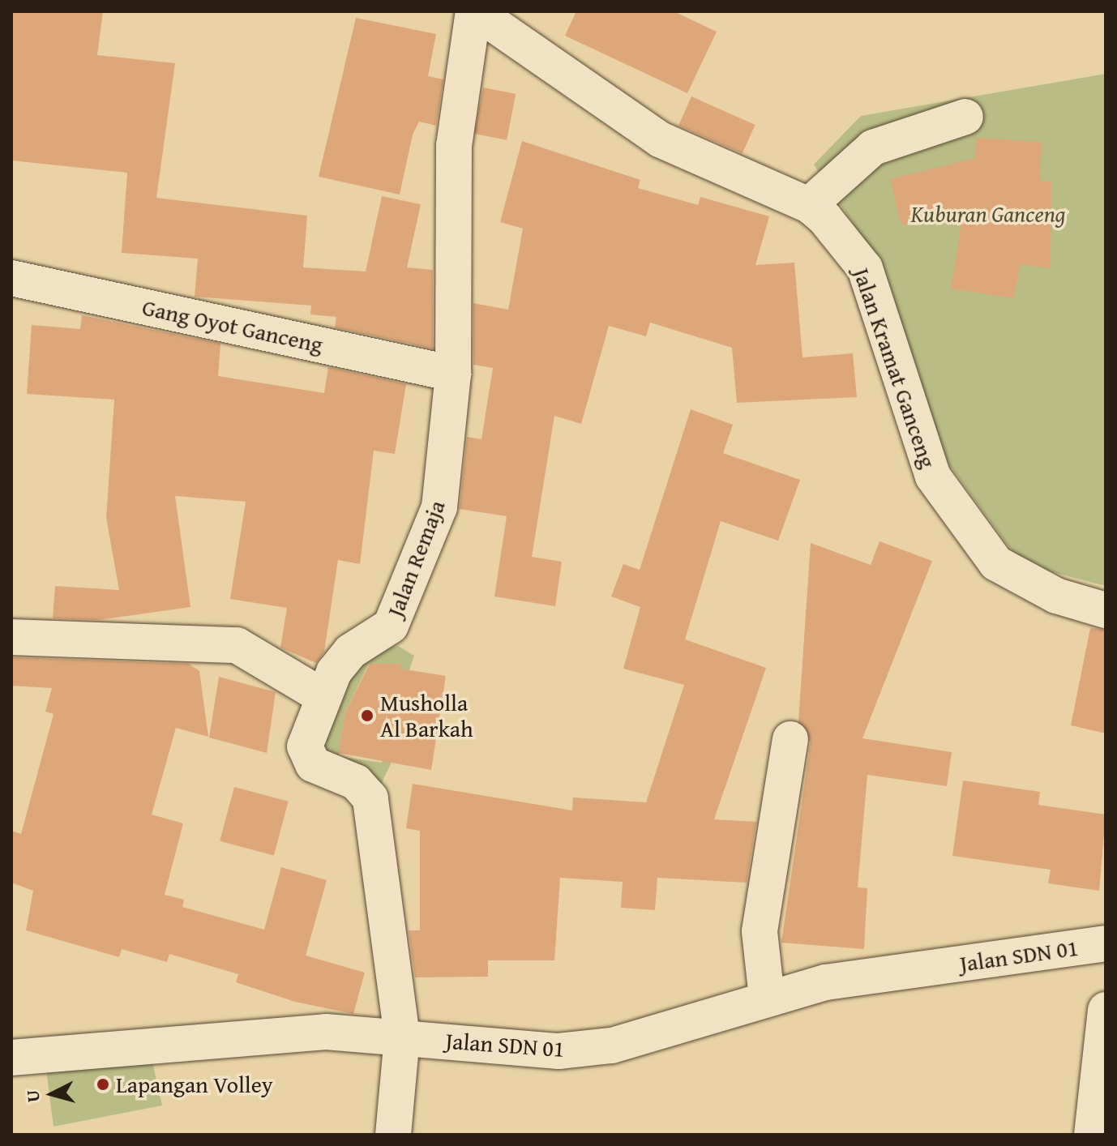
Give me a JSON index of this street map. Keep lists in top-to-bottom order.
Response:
{
  "streets": {
    "street": [
      "Gang Oyot Ganceng",
      "Jalan Kramat Ganceng",
      "Jalan Remaja",
      "Jalan SDN 01"
    ]
  },
  "crossings": [
    ["Gang Oyot Ganceng", "Jalan Remaja"],
    ["Jalan Kramat Ganceng", "Jalan Remaja"],
    ["Jalan Remaja", "Jalan SDN 01"]
  ],
  "parks": ["Kuburan Ganceng"],
  "places": ["Musholla Al Barkah", "Lapangan Volley"],
  "north": "left"
}
